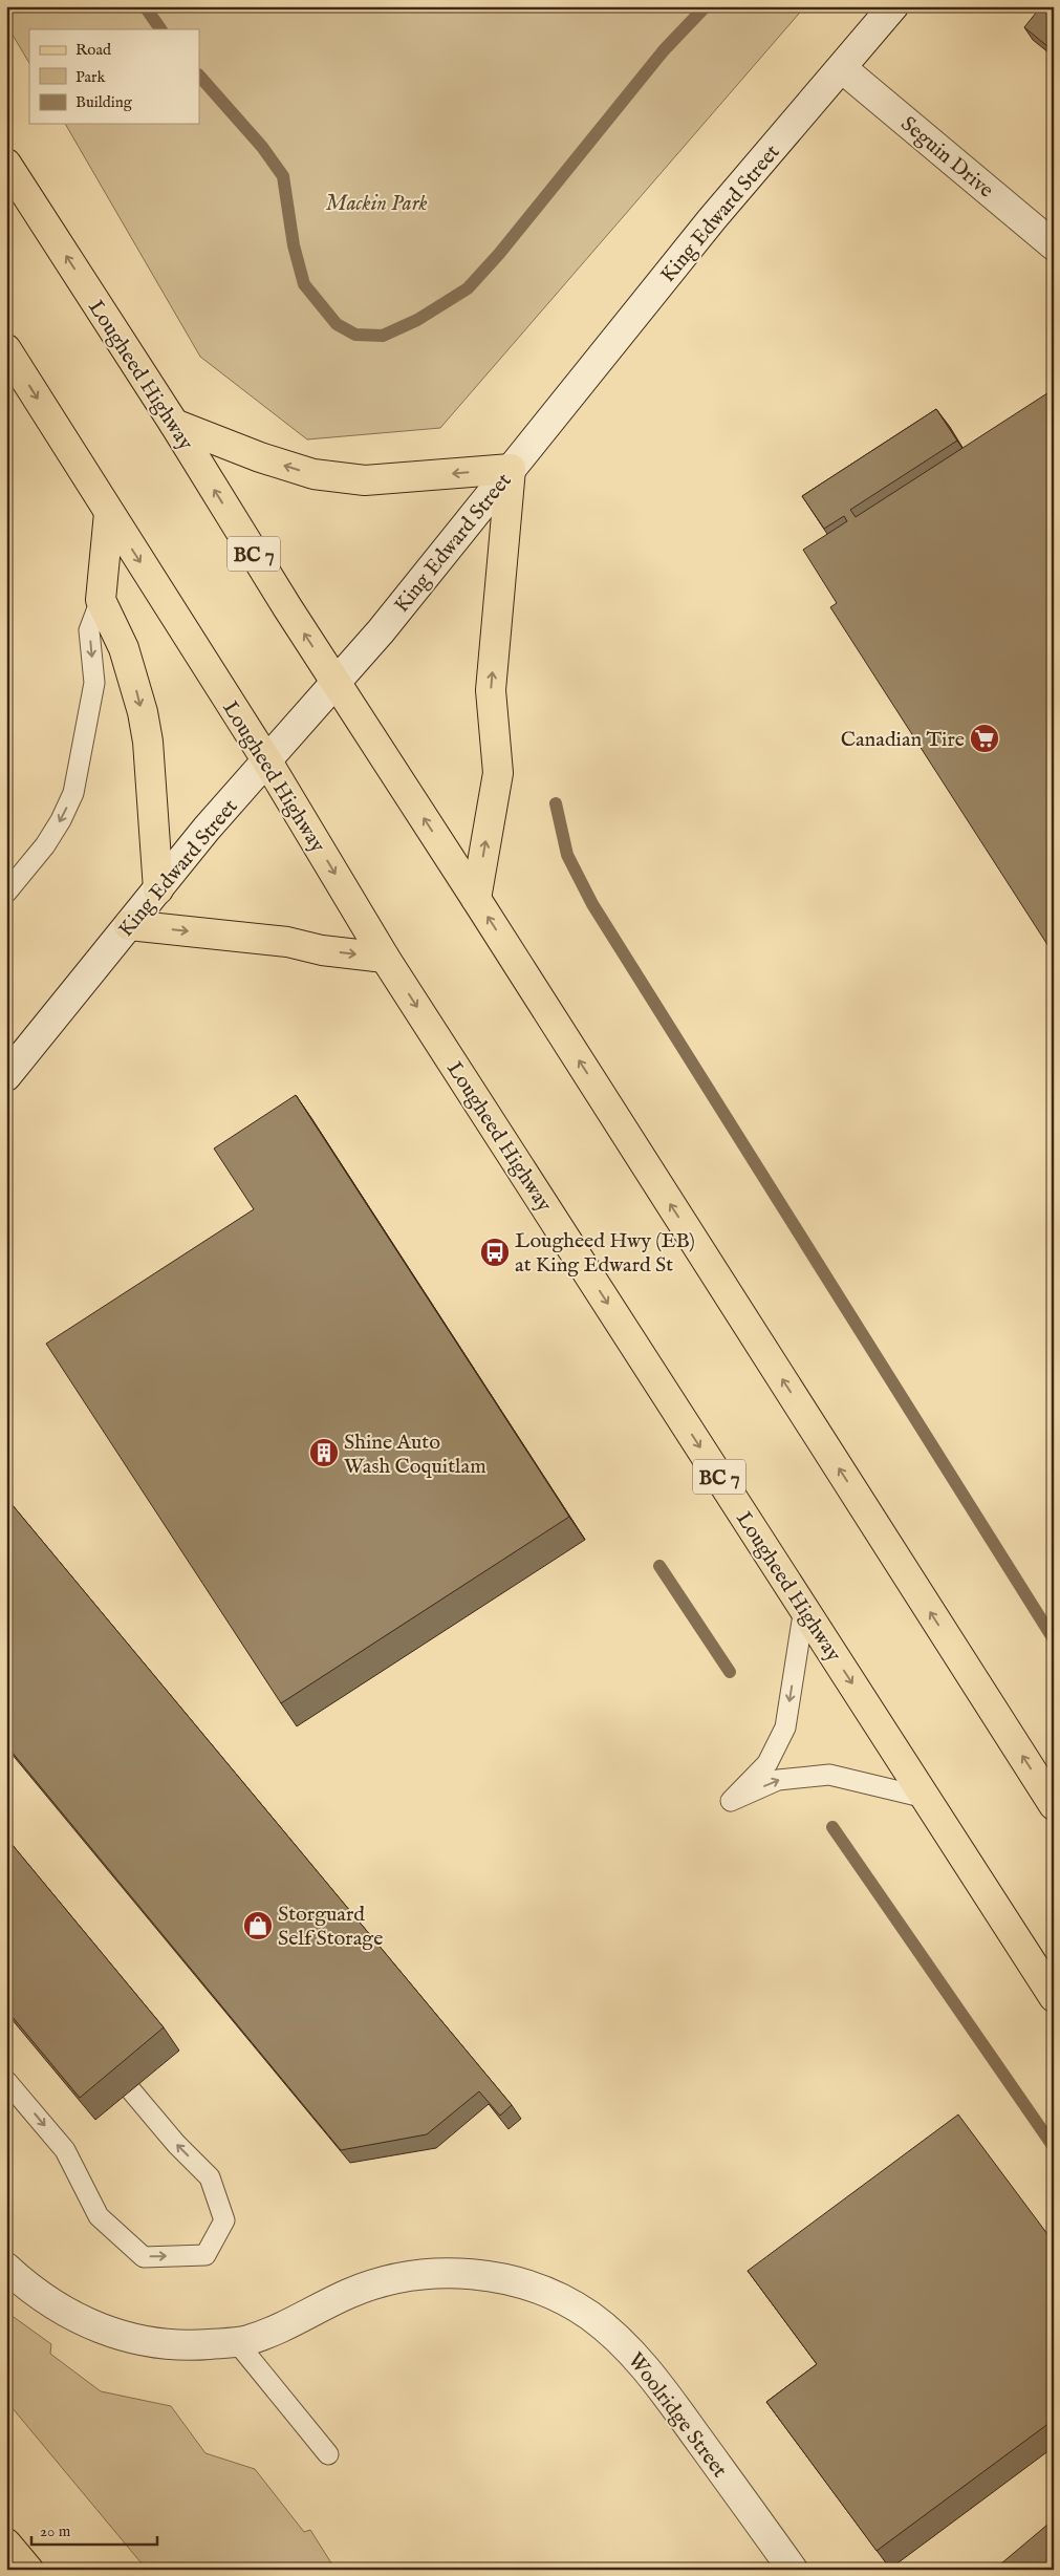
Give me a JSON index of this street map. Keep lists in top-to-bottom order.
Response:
{
  "streets": {
    "main road": [
      "Seguin Drive",
      "King Edward Street",
      "Lougheed Highway",
      "BC 7",
      "Woolridge Street"
    ]
  },
  "crossings": [
    ["Seguin Drive", "King Edward Street"],
    ["King Edward Street", "Lougheed Highway"]
  ],
  "parks": ["Mackin Park"],
  "places": {
    "supermarket": ["Canadian Tire"],
    "bus stop": ["Lougheed Hwy (EB) at King Edward St"],
    "building": ["Shine Auto Wash Coquitlam"],
    "shop": ["Storguard Self Storage"]
  },
  "legend": ["Road", "Park", "Building"],
  "scale_bar": "20 m"
}
